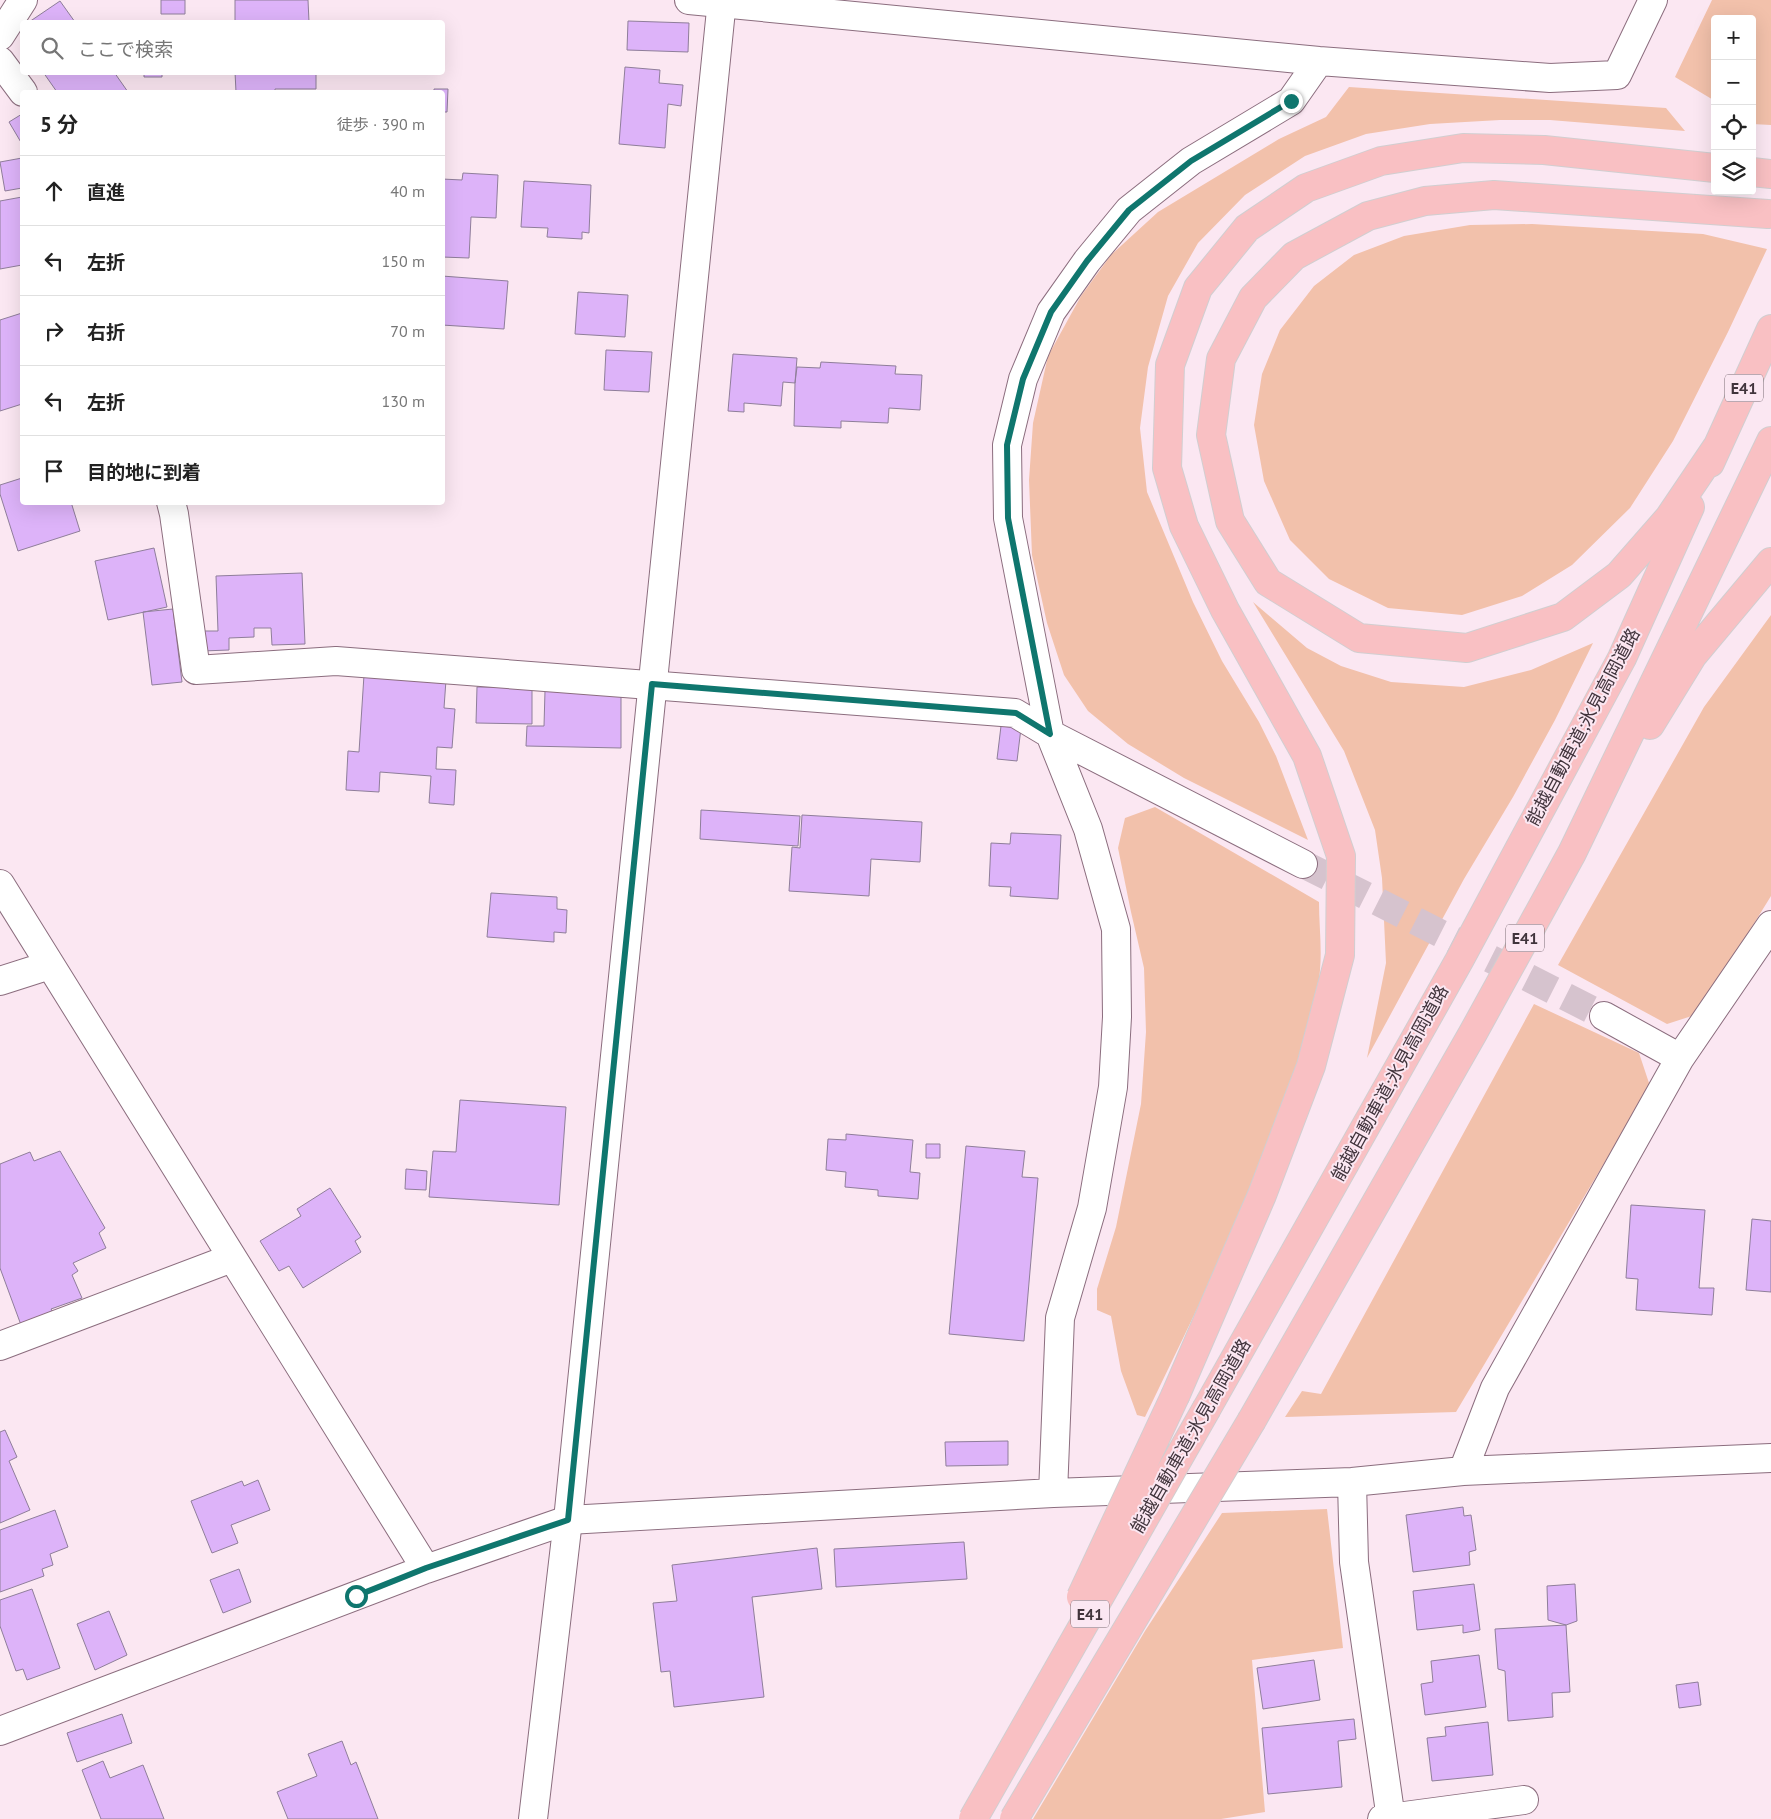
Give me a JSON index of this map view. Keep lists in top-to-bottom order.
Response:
{
  "streets": {
    "highway": ["E41", "能越自動車道;氷見高岡道路"]
  },
  "page": {
    "map_buttons": ["+", "−"],
    "search": "ここで検索",
    "heading": ["5 分", "徒歩 · 390 m"],
    "list": [
      ["直進", "40 m"],
      ["左折", "150 m"],
      ["右折", "70 m"],
      ["左折", "130 m"],
      "目的地に到着"
    ]
  }
}
